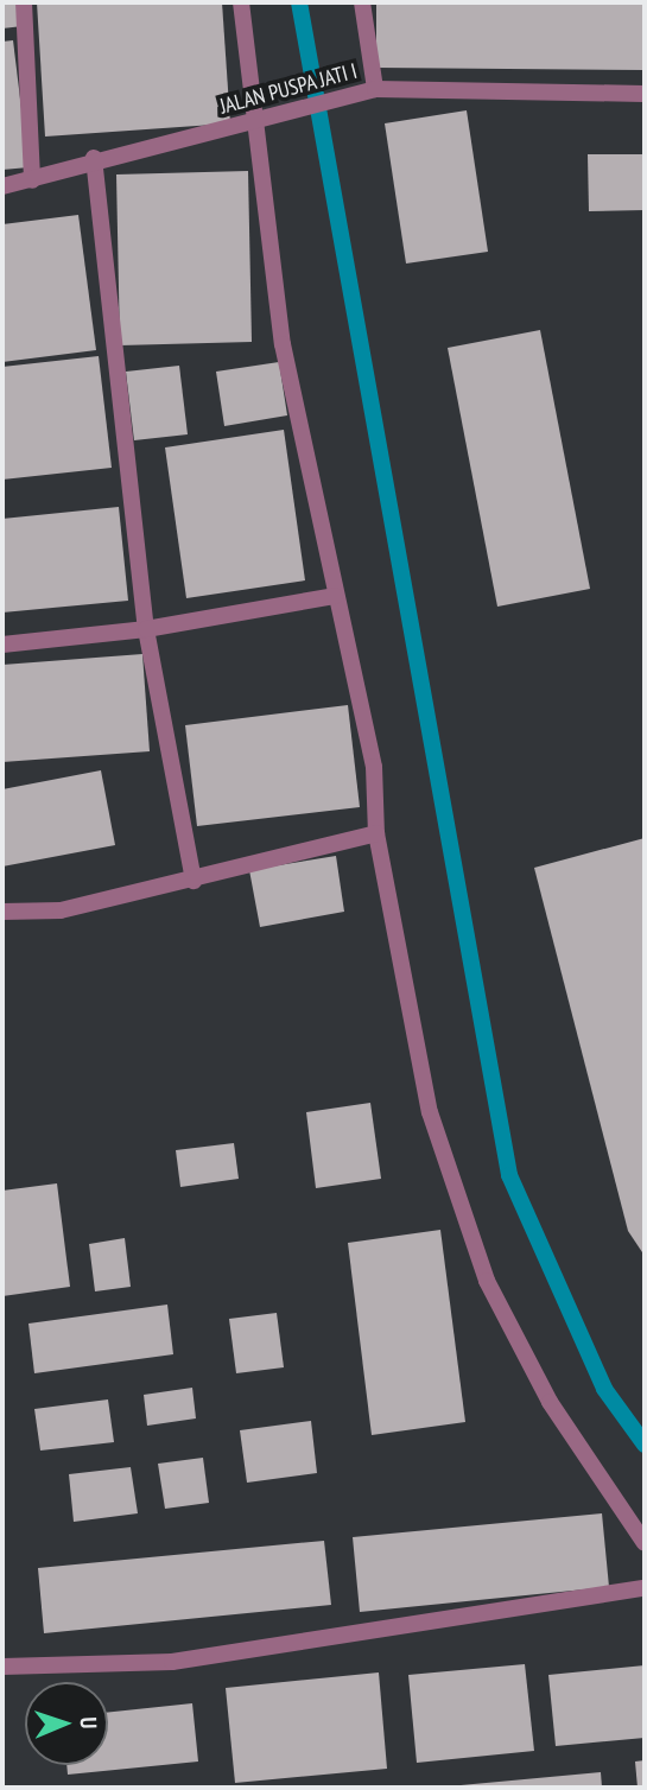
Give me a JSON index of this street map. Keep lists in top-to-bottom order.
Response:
{
  "streets": {
    "street": ["JALAN PUSPA JATI I"]
  },
  "north": "right"
}
